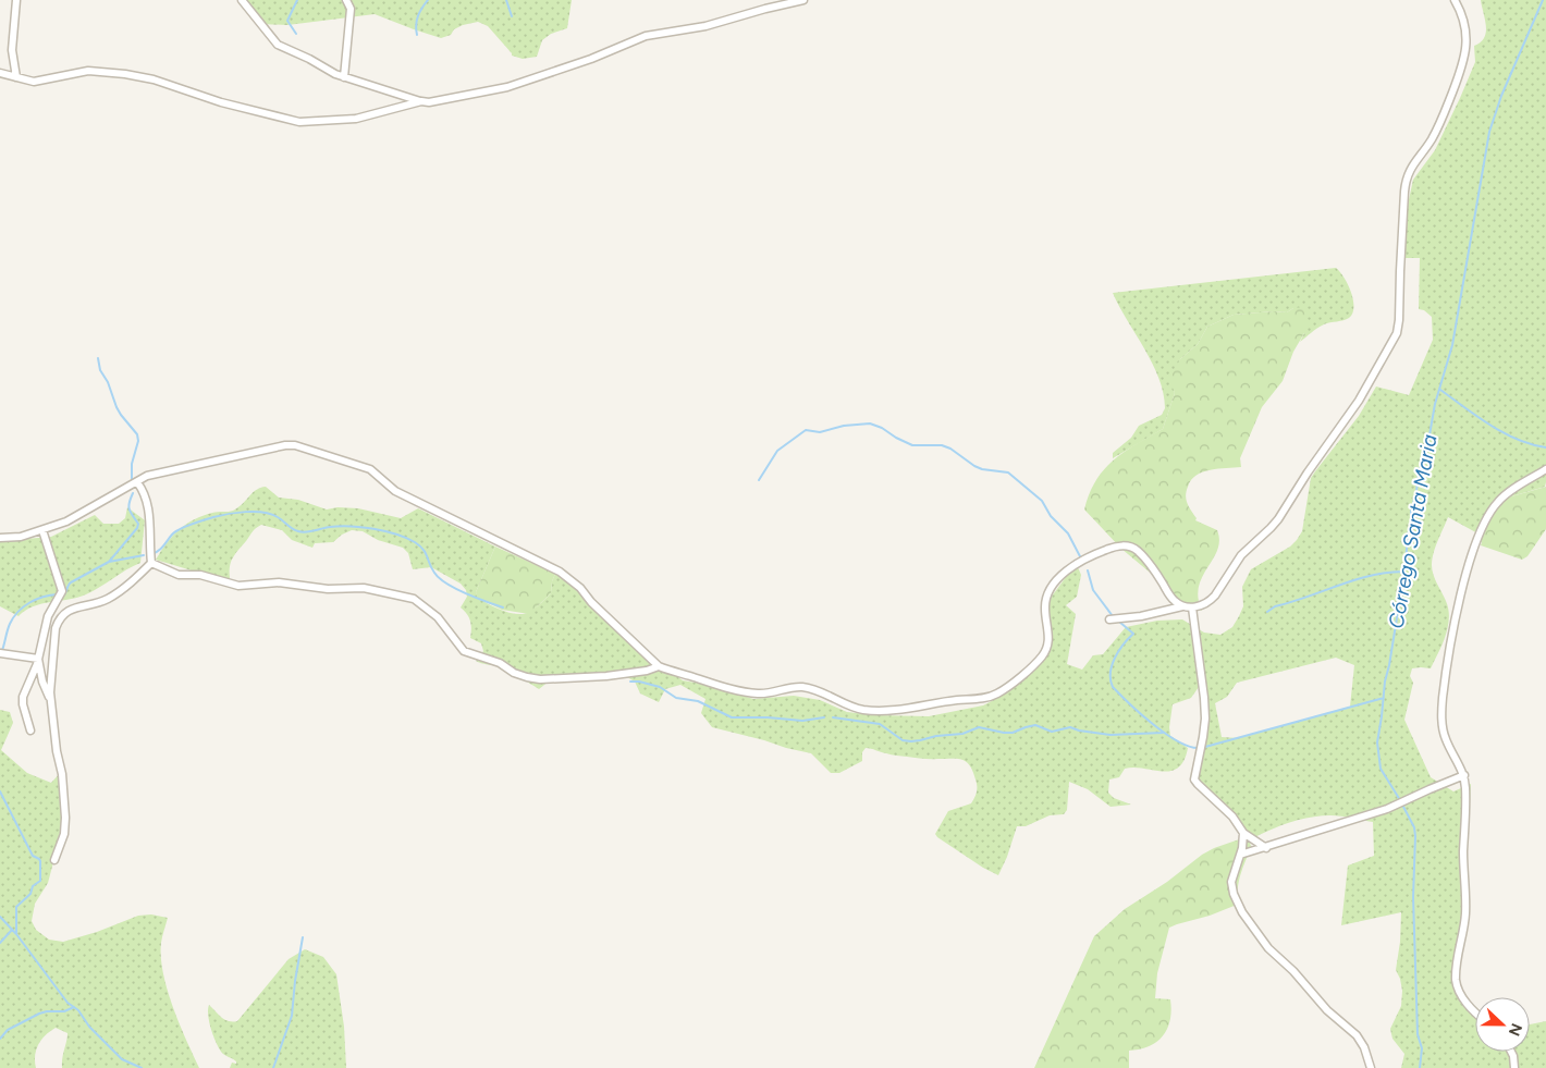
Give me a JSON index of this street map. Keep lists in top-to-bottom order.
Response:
{
  "water": ["Córrego Santa Maria"],
  "north": "right"
}
